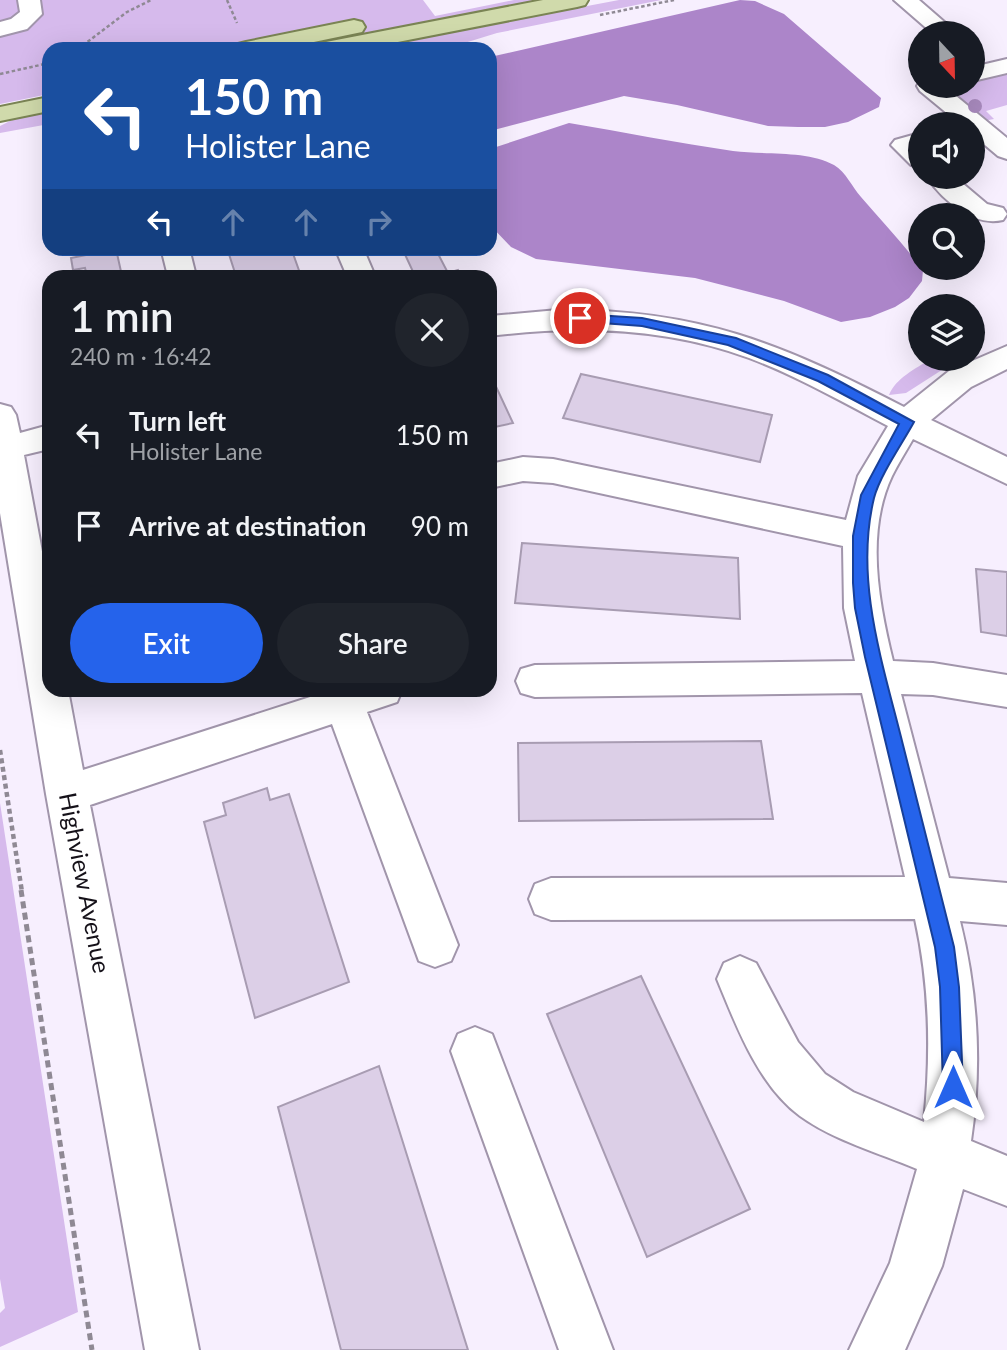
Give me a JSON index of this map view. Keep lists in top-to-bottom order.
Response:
{
  "streets": {
    "street": ["Highview Avenue"]
  },
  "north": "bottom",
  "page": {
    "turn": ["150 m", "Holister Lane"],
    "heading": ["1 min", "240 m · 16:42"],
    "list": [
      {
        "name": "Turn left",
        "note": "Holister Lane",
        "value": "150 m"
      },
      {
        "name": "Arrive at destination",
        "value": "90 m"
      }
    ],
    "buttons": ["Exit", "Share"]
  }
}
